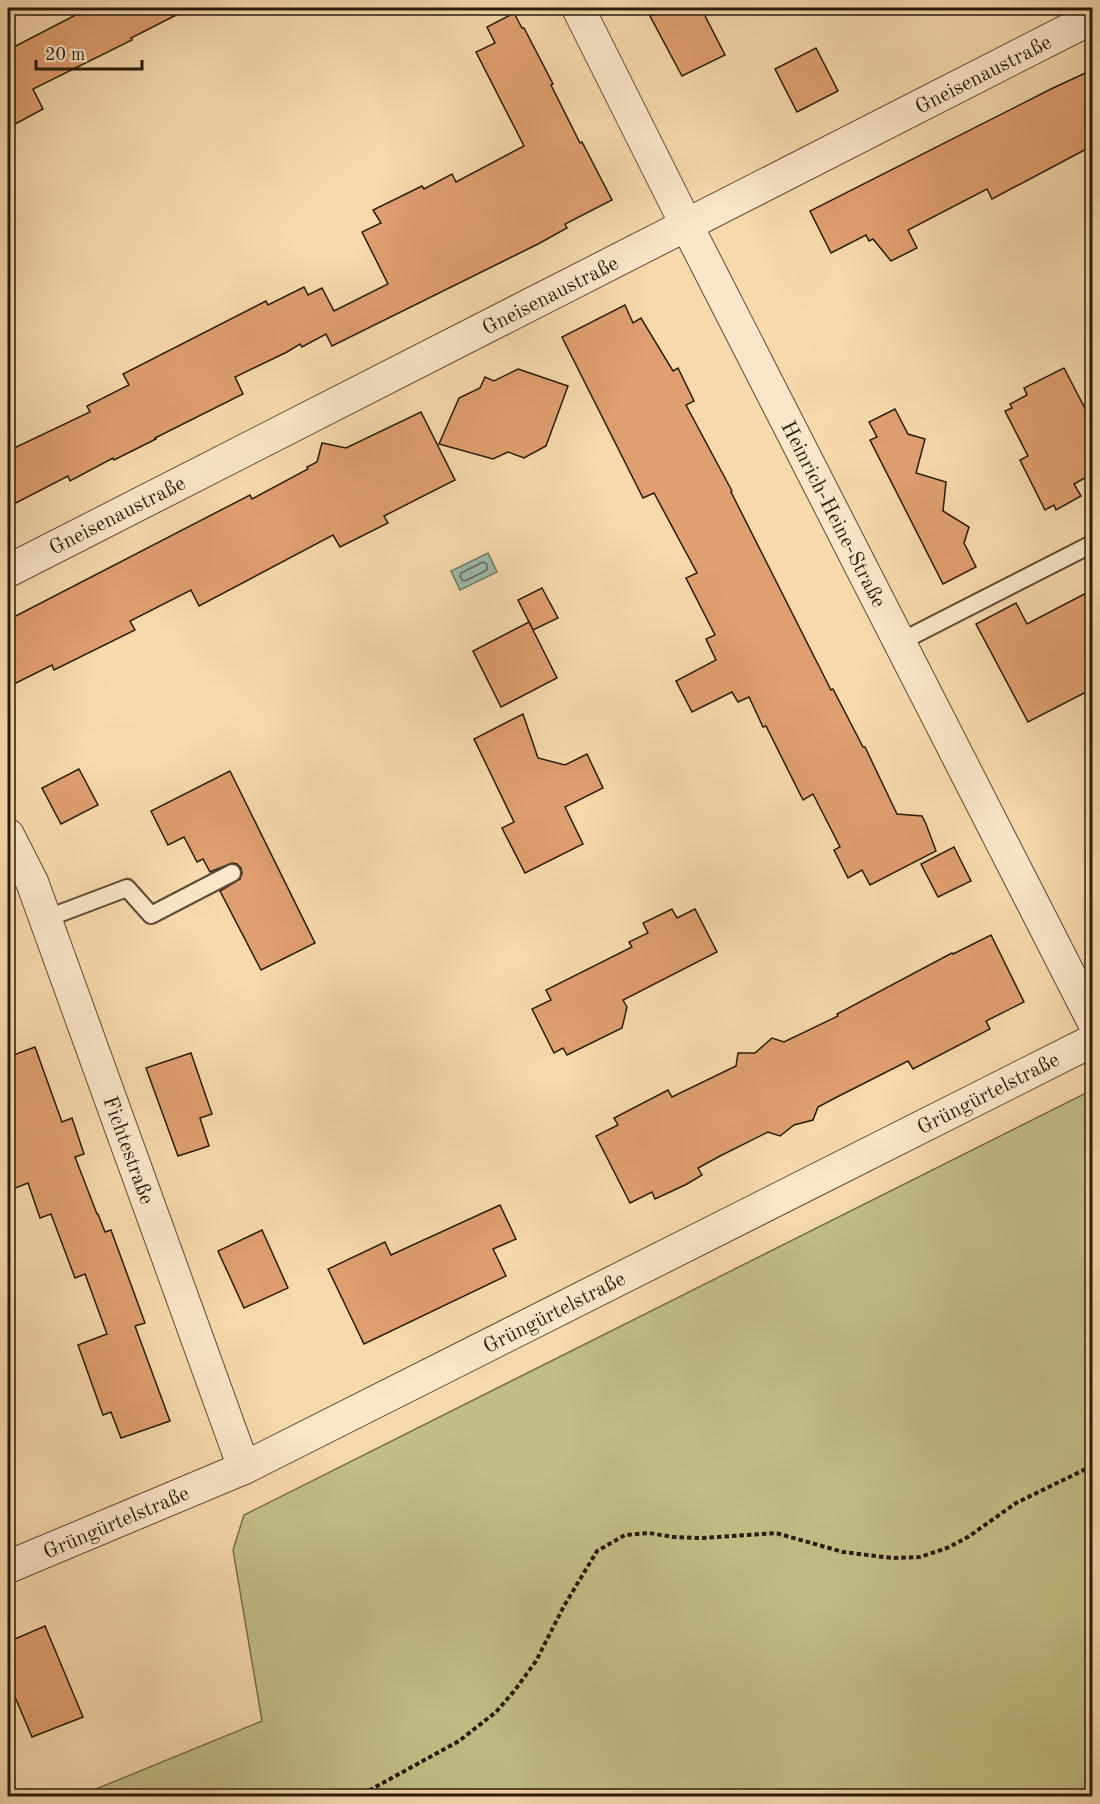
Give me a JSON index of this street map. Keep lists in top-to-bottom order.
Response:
{
  "streets": {
    "street": [
      "Gneisenaustraße",
      "Heinrich-Heine-Straße",
      "Grüngürtelstraße",
      "Fichtestraße"
    ]
  },
  "crossings": [
    ["Gneisenaustraße", "Heinrich-Heine-Straße"],
    ["Grüngürtelstraße", "Fichtestraße"]
  ],
  "scale_bar": "20 m"
}
